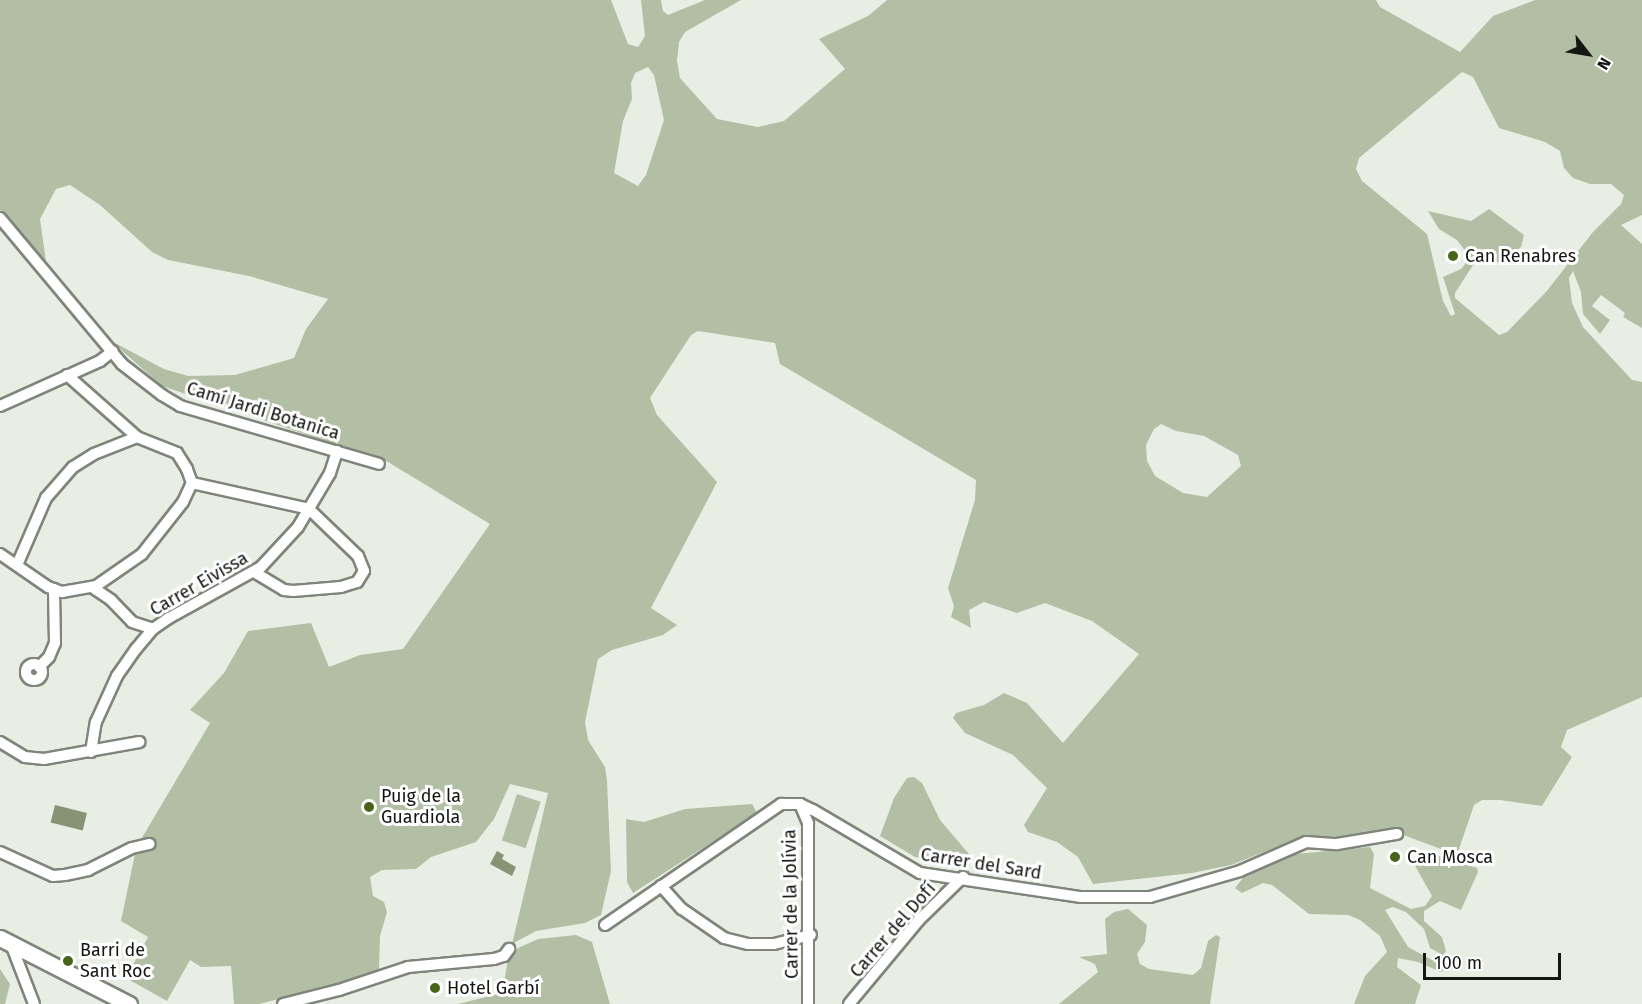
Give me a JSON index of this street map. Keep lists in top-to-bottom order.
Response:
{
  "streets": {
    "street": [
      "Camí Jardi Botanica",
      "Carrer Eivissa",
      "Carrer del Sard",
      "Carrer de la Jolívia",
      "Carrer del Dofí"
    ]
  },
  "crossings": [
    ["Camí Jardi Botanica", "Carrer Eivissa"],
    ["Carrer del Sard", "Carrer de la Jolívia"],
    ["Carrer del Sard", "Carrer del Dofí"]
  ],
  "places": [
    "Can Renabres",
    "Puig de la Guardiola",
    "Can Mosca",
    "Barri de Sant Roc",
    "Hotel Garbí"
  ],
  "scale_bar": "100 m",
  "north": "bottom right"
}
